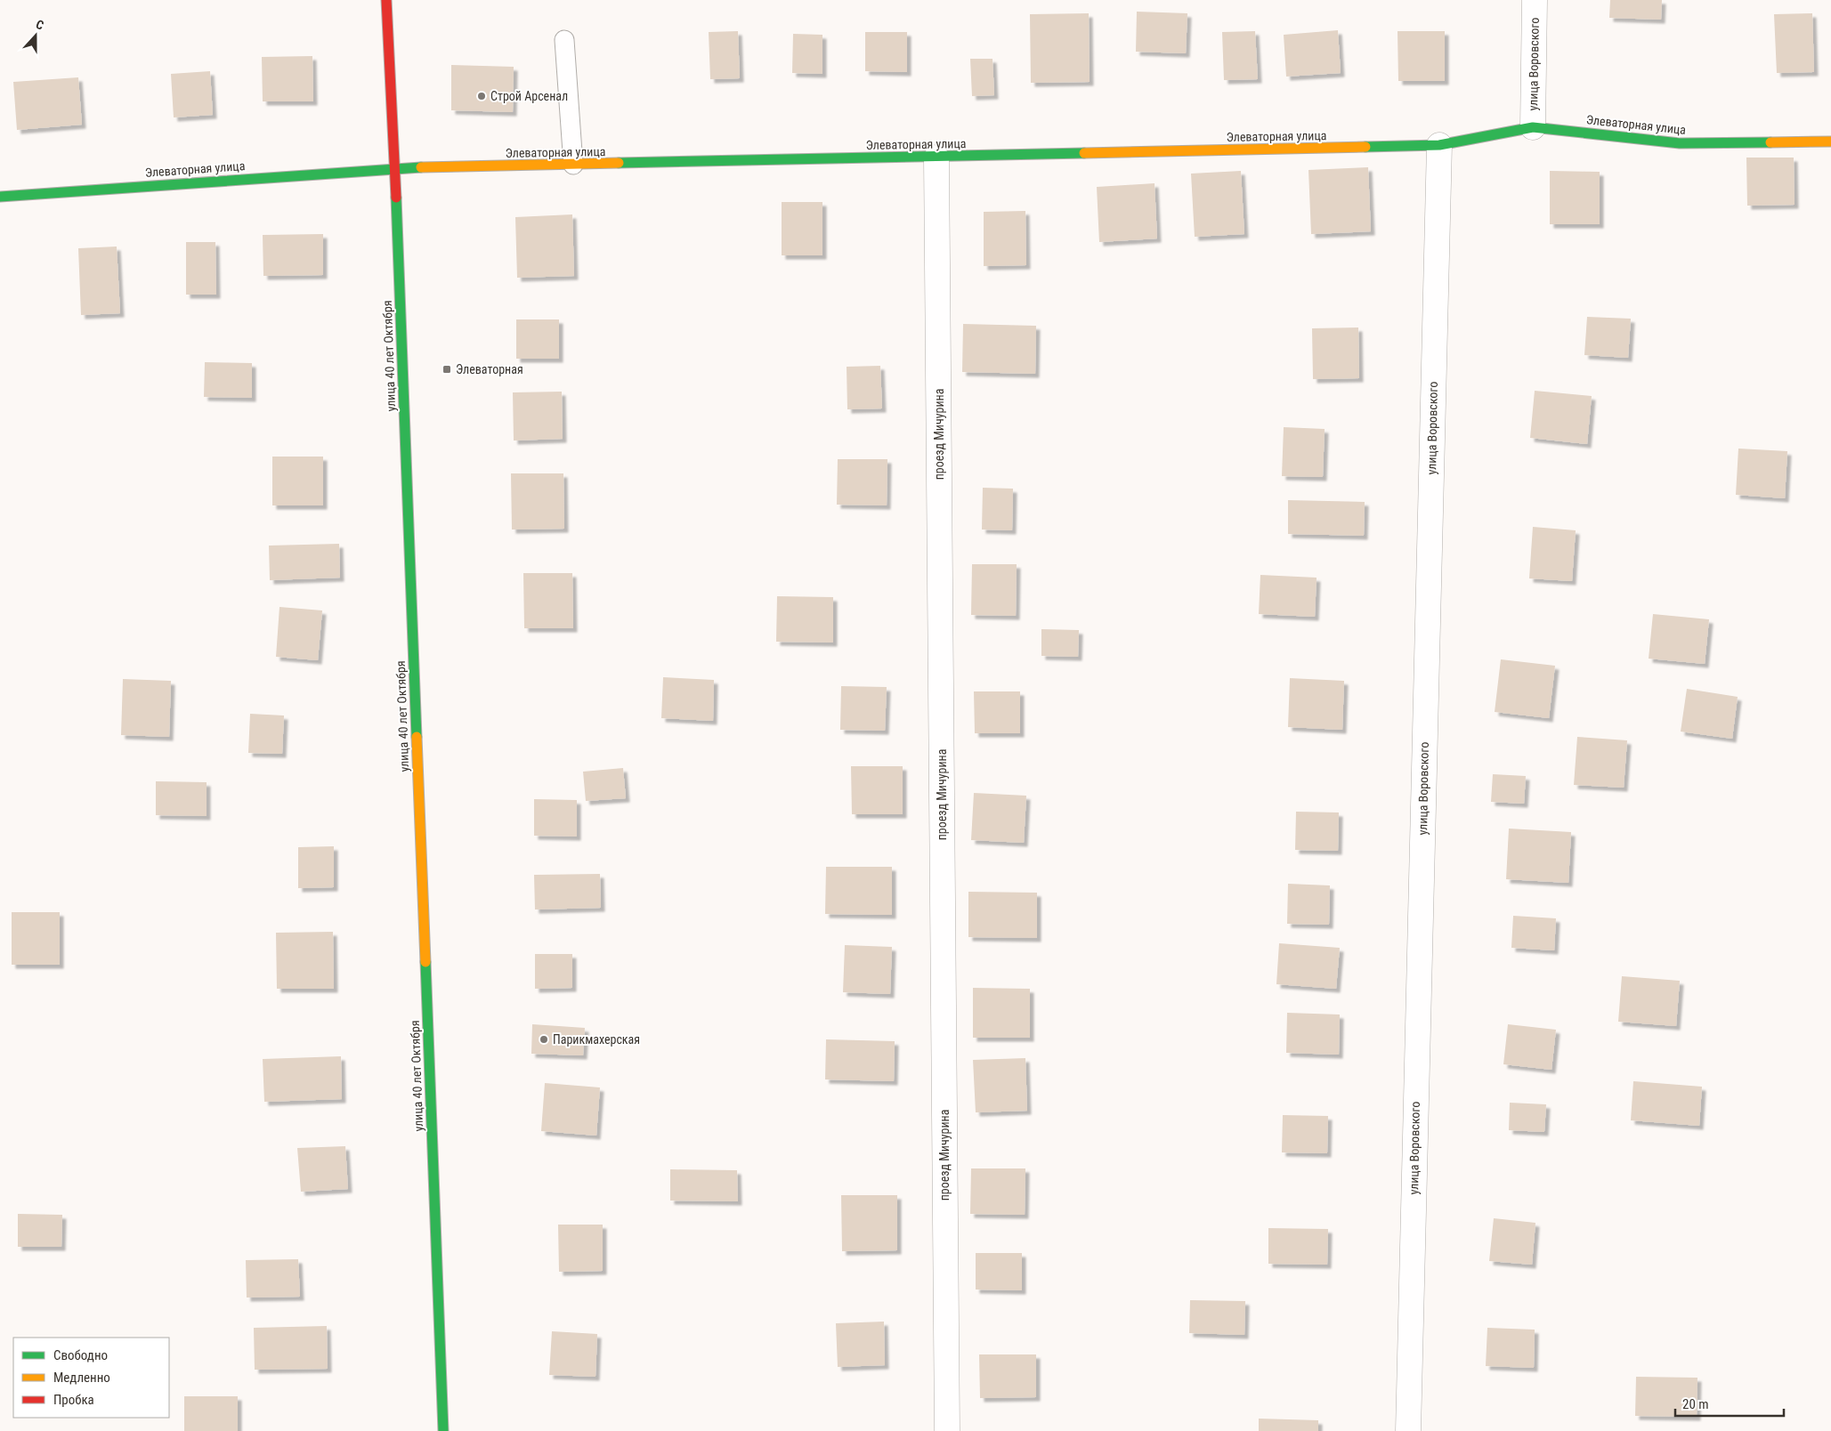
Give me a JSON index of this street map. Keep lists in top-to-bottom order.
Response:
{
  "streets": {
    "street": [
      "улица Воровского",
      "Элеваторная улица",
      "улица 40 лет Октября",
      "проезд Мичурина"
    ]
  },
  "crossings": [
    ["улица Воровского", "Элеваторная улица"],
    ["Элеваторная улица", "улица 40 лет Октября"],
    ["Элеваторная улица", "проезд Мичурина"]
  ],
  "places": {
    "other": ["Строй Арсенал", "Парикмахерская"],
    "transit": ["Элеваторная"]
  },
  "legend": ["Свободно", "Медленно", "Пробка"],
  "scale_bar": "20 m",
  "north": "top"
}
